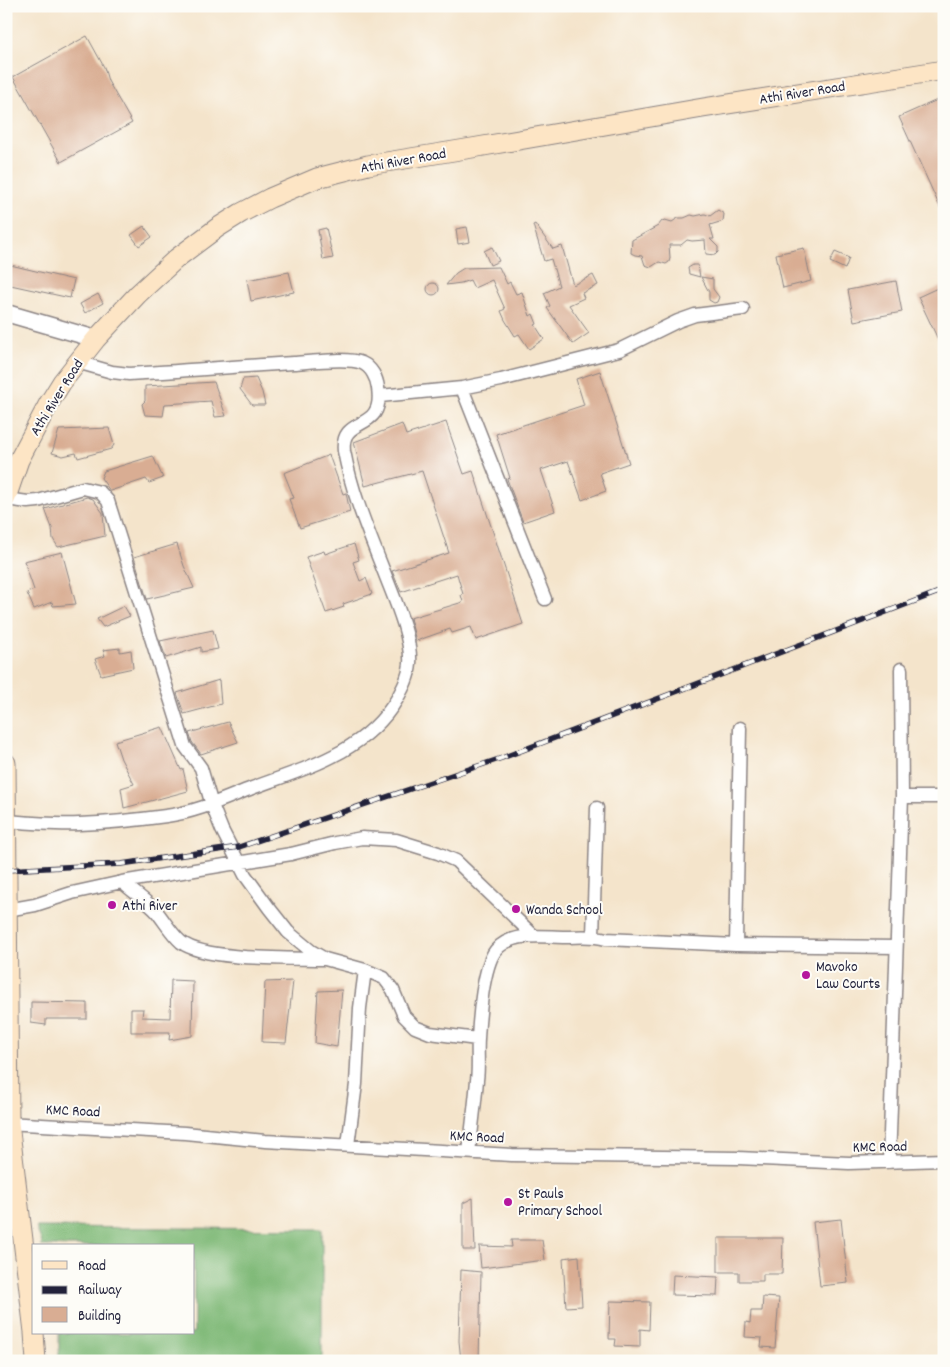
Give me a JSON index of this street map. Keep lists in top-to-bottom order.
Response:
{
  "streets": {
    "main road": ["Athi River Road"],
    "street": ["KMC Road"]
  },
  "places": [
    "Athi River",
    "Wanda School",
    "Mavoko Law Courts",
    "St Pauls Primary School"
  ],
  "legend": ["Road", "Railway", "Building"]
}
